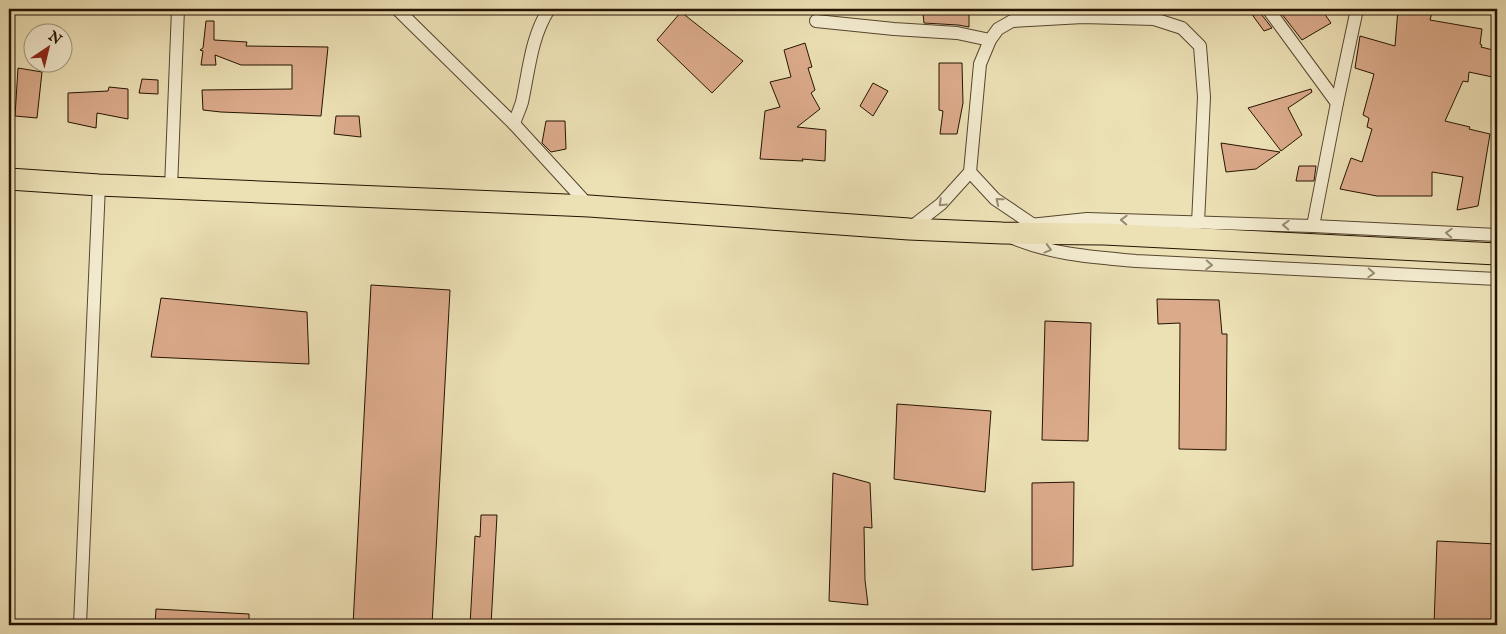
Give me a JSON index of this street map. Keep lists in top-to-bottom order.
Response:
{
  "north": "top right"
}
